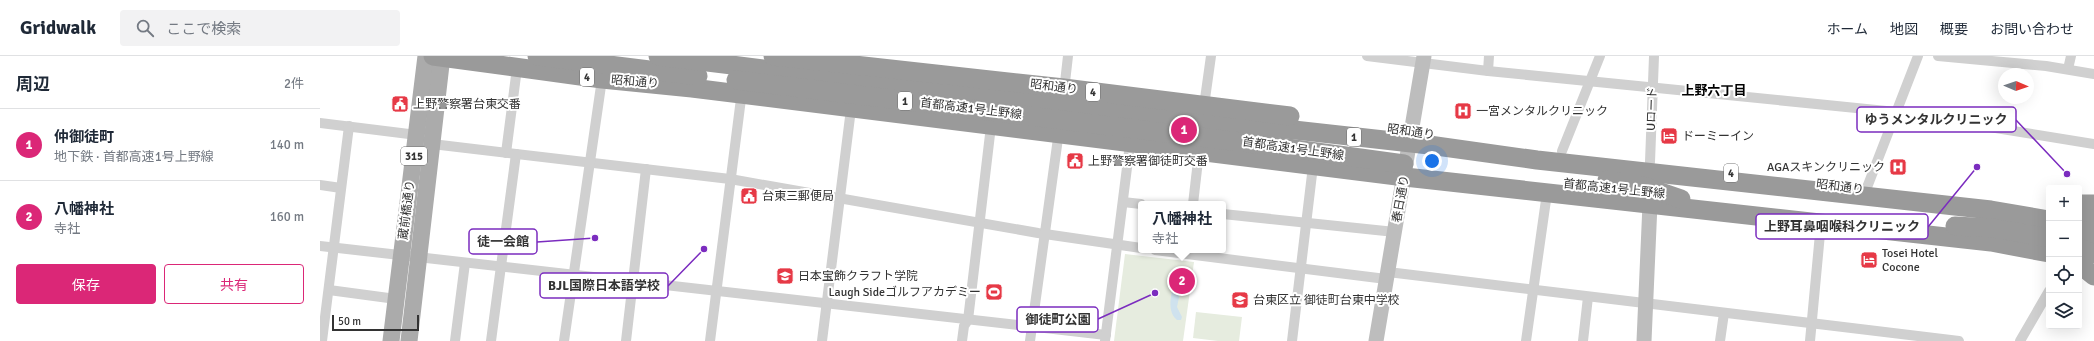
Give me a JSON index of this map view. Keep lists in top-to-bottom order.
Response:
{
  "streets": {
    "highway": [
      "4",
      "昭和通り",
      "1",
      "首都高速1号上野線"
    ],
    "main road": ["315", "春日通り", "蔵前橋通り"],
    "street": ["Uロード"]
  },
  "crossings": [
    ["昭和通り", "Uロード"],
    ["昭和通り", "春日通り"],
    ["昭和通り", "蔵前橋通り"]
  ],
  "districts": ["上野六丁目"],
  "places": {
    "public building": ["上野警察署台東交番", "上野警察署御徒町交番", "台東三郵便局"],
    "hospital": ["一宮メンタルクリニック", "AGAスキンクリニック"],
    "hotel": ["ドーミーイン", "Tosei Hotel Cocone"],
    "other": [
      "上野耳鼻咽喉科クリニック",
      "ゆうメンタルクリニック",
      "徒一会館",
      "BJL国際日本語学校",
      "御徒町公園"
    ],
    "school or university": ["日本宝飾クラフト学院", "台東区立 御徒町台東中学校"],
    "sports": ["Laugh Sideゴルフアカデミー"]
  },
  "scale_bar": "50 m",
  "north": "right",
  "page": {
    "header": "Gridwalk",
    "search": "ここで検索",
    "nav": [
      "ホーム",
      "地図",
      "概要",
      "お問い合わせ"
    ],
    "heading": ["周辺", "2件"],
    "list": [
      {
        "mark": "1",
        "name": "仲御徒町",
        "note": "地下鉄 · 首都高速1号上野線",
        "value": "140 m"
      },
      {
        "mark": "2",
        "name": "八幡神社",
        "note": "寺社",
        "value": "160 m"
      }
    ],
    "pins": ["1", "2"],
    "map_buttons": ["+", "−"],
    "popup": ["八幡神社", "寺社"],
    "buttons": ["保存", "共有"],
    "scale": "50 m"
  }
}
